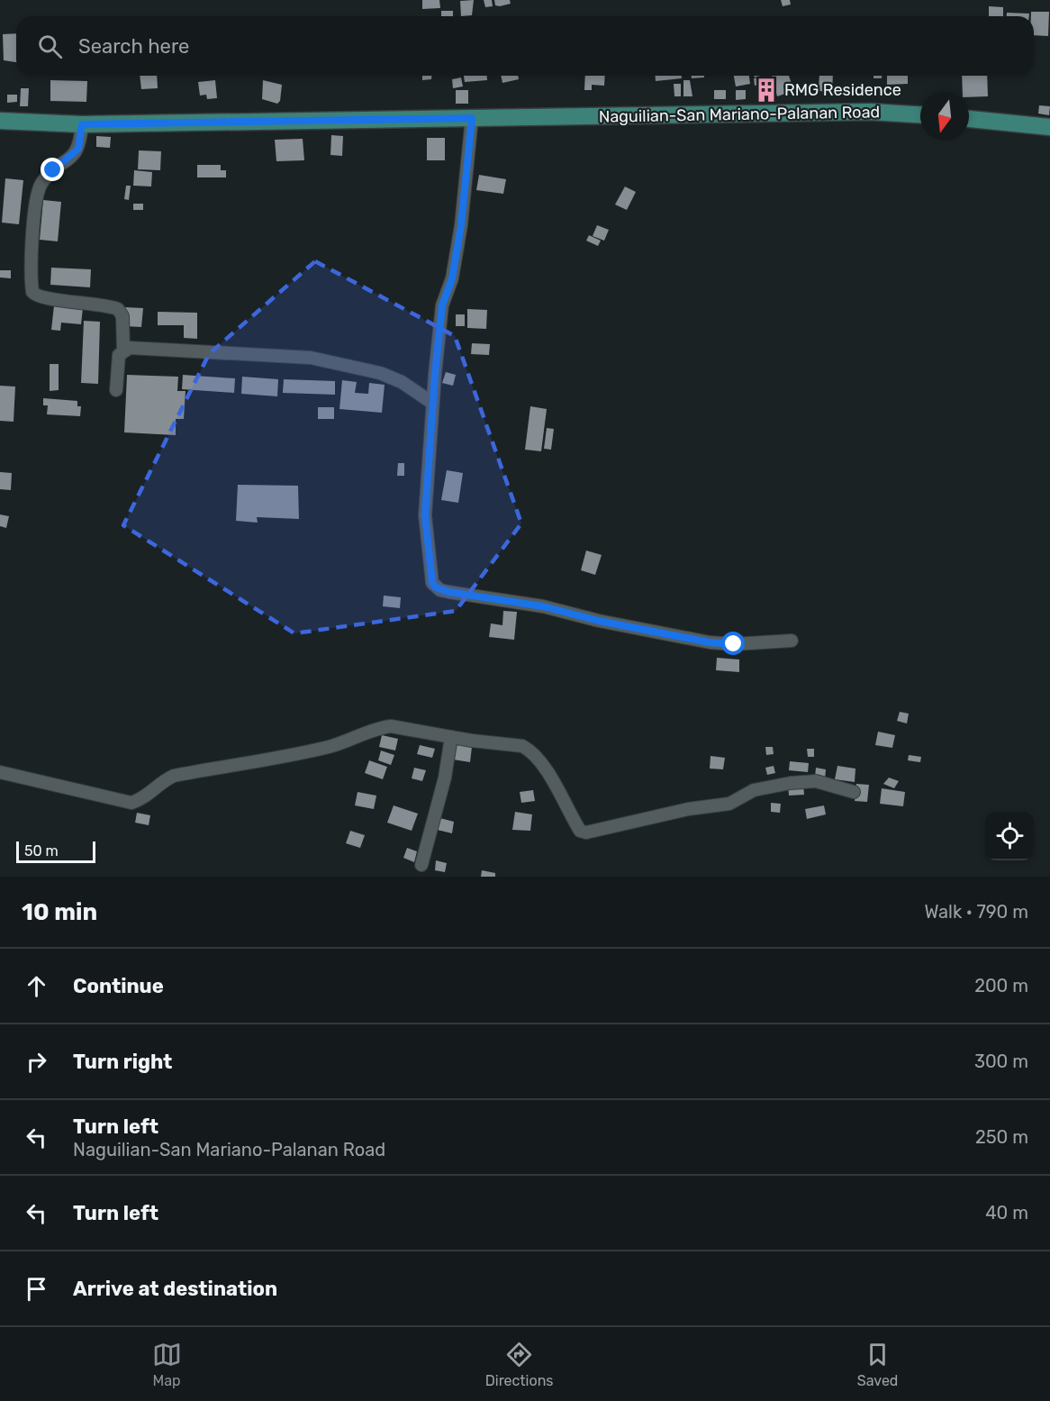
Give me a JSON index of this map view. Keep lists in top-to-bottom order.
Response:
{
  "streets": {
    "main road": ["Naguilian-San Mariano-Palanan Road"]
  },
  "places": {
    "building": ["RMG Residence"]
  },
  "scale_bar": "50 m",
  "north": "bottom",
  "page": {
    "search": "Search here",
    "scale": "50 m",
    "heading": ["10 min", "Walk · 790 m"],
    "list": [
      ["Continue", "200 m"],
      ["Turn right", "300 m"],
      ["Turn left", "Naguilian-San Mariano-Palanan Road", "250 m"],
      ["Turn left", "40 m"],
      "Arrive at destination"
    ],
    "nav": ["Map", "Directions", "Saved"]
  }
}
